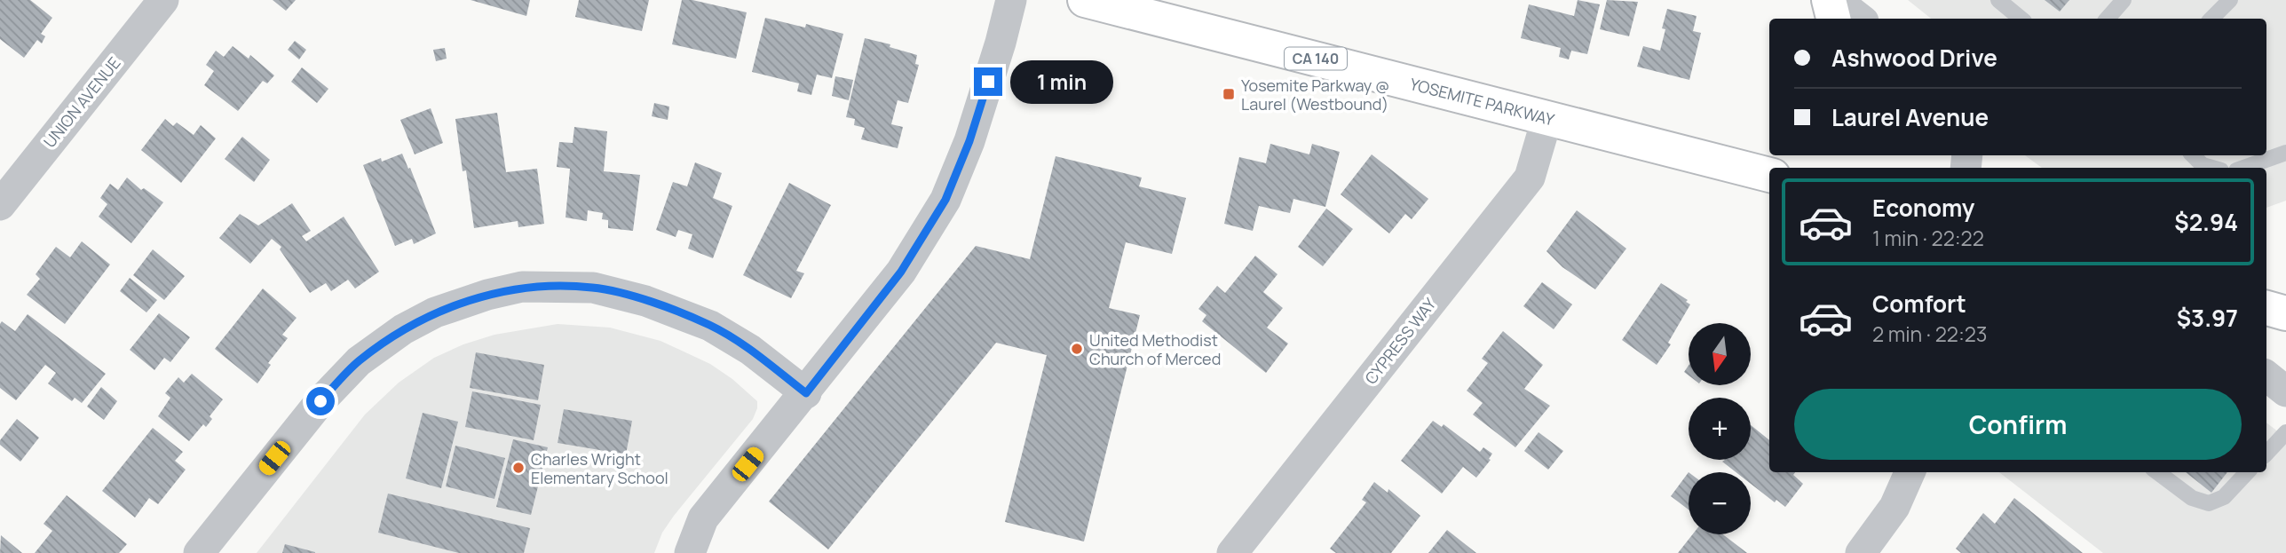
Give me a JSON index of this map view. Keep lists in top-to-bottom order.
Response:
{
  "streets": {
    "main road": ["CA 140", "YOSEMITE PARKWAY"],
    "street": ["UNION AVENUE", "CYPRESS WAY"]
  },
  "crossings": [
    ["YOSEMITE PARKWAY", "CYPRESS WAY"]
  ],
  "places": {
    "transit": ["Yosemite Parkway @ Laurel (Westbound)"],
    "other": ["United Methodist Church of Merced", "Charles Wright Elementary School"]
  },
  "north": "bottom",
  "page": {
    "banner": ["Ashwood Drive", "Laurel Avenue"],
    "bubble": "1 min",
    "list": [
      {
        "name": "Economy",
        "note": "1 min · 22:22",
        "value": "$2.94"
      },
      {
        "name": "Comfort",
        "note": "2 min · 22:23",
        "value": "$3.97"
      }
    ],
    "map_buttons": ["+", "−"],
    "buttons": "Confirm"
  }
}
